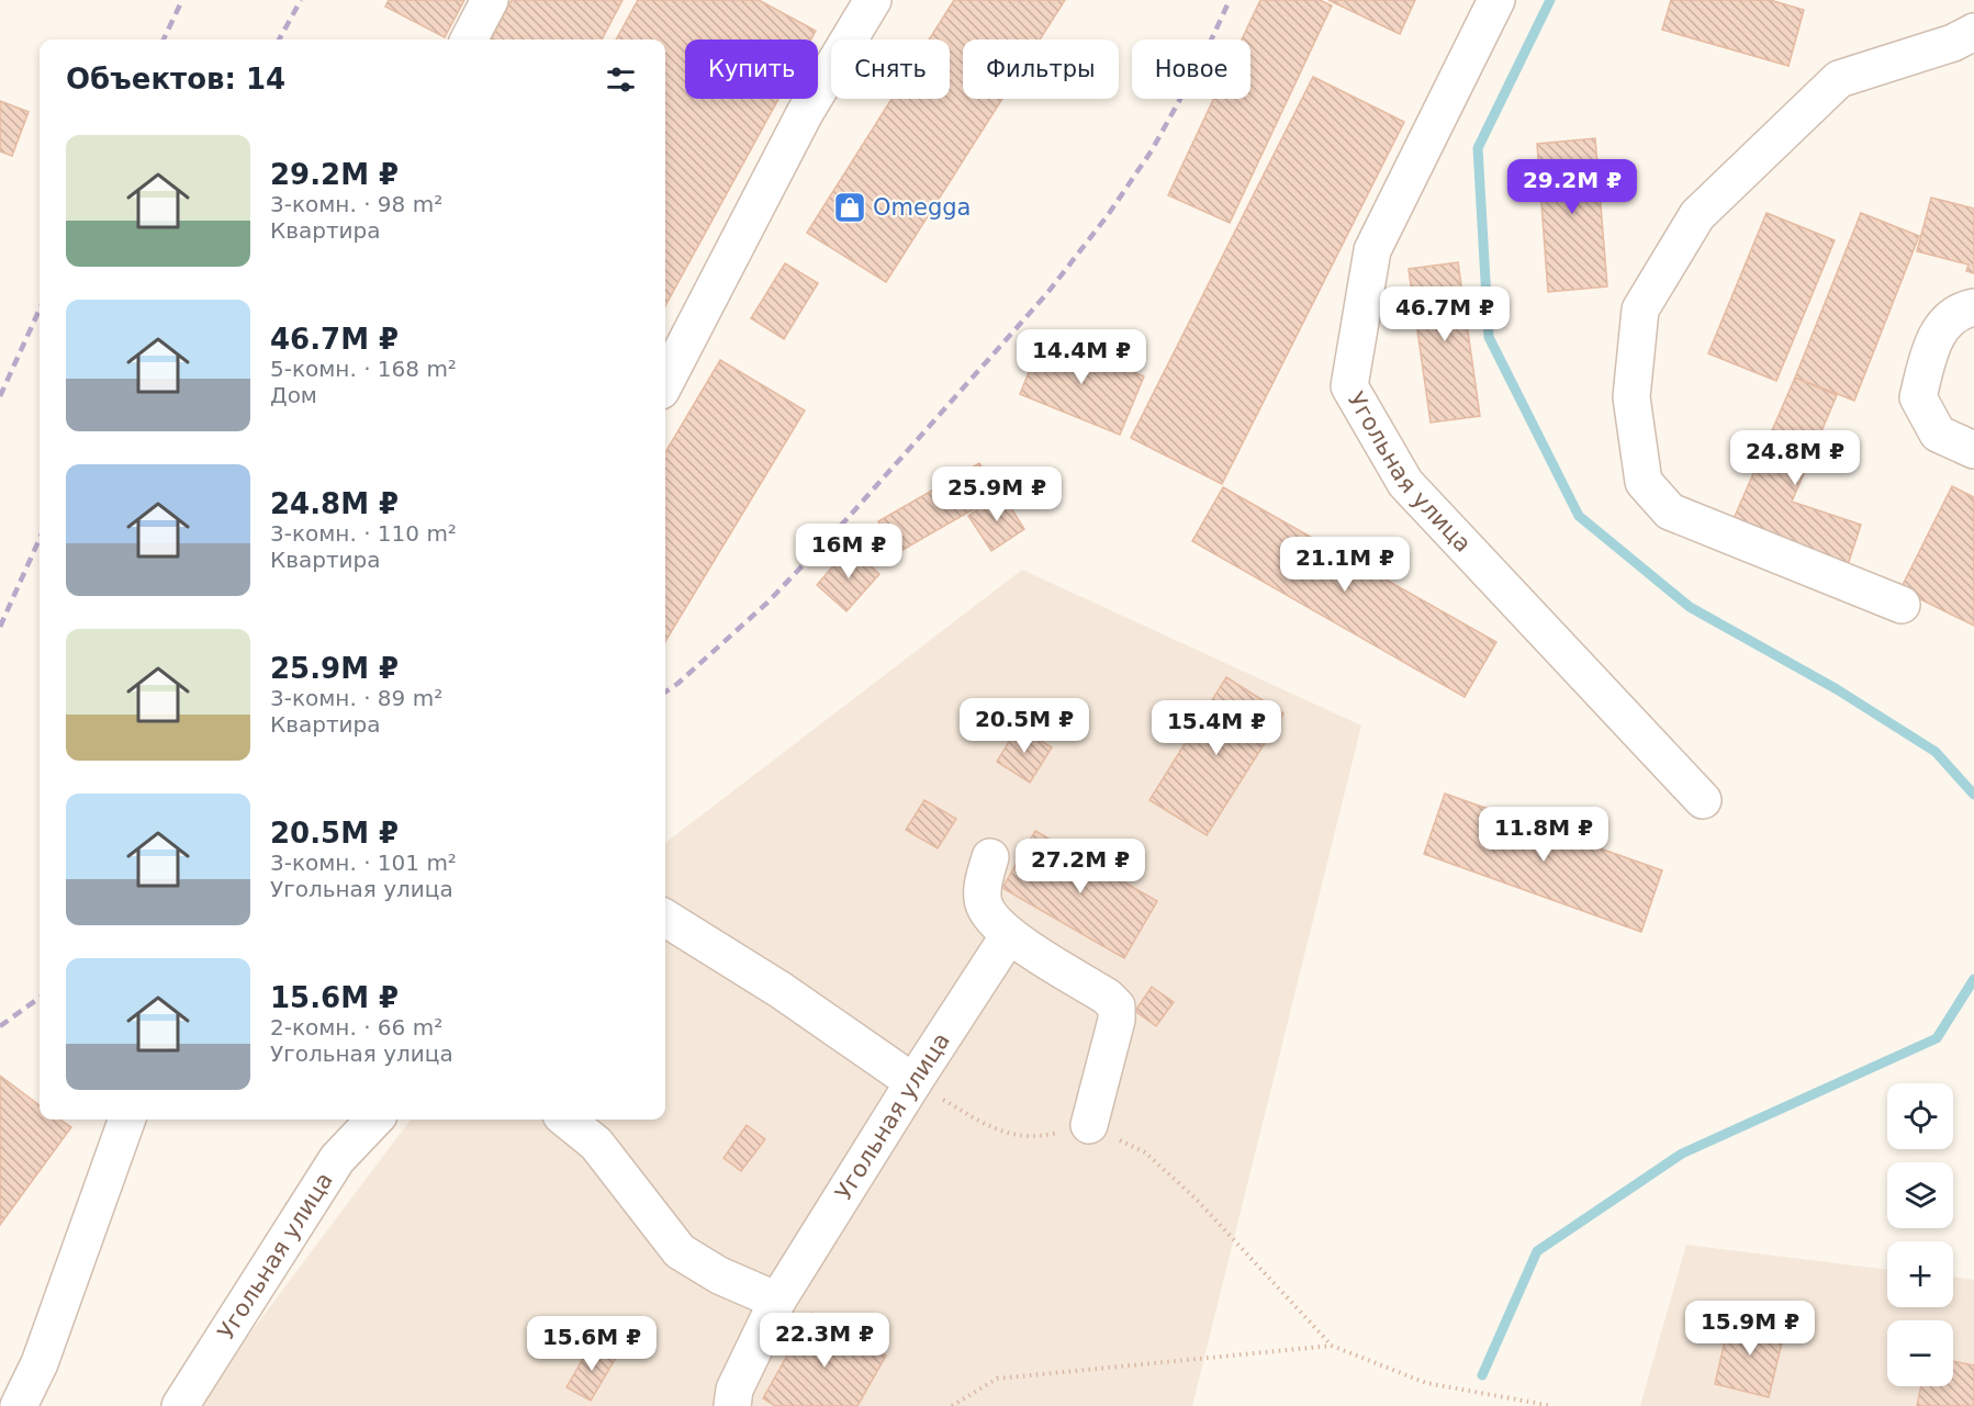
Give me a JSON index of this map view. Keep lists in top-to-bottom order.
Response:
{
  "streets": {
    "street": ["Угольная улица"]
  },
  "places": {
    "shop": ["Omegga"]
  },
  "page": {
    "chip": [
      "Купить",
      "Снять",
      "Фильтры",
      "Новое"
    ],
    "heading": "Объектов: 14",
    "list": [
      {
        "name": "29.2M ₽",
        "note": "3-комн. · 98 m² · Квартира"
      },
      {
        "name": "46.7M ₽",
        "note": "5-комн. · 168 m² · Дом"
      },
      {
        "name": "24.8M ₽",
        "note": "3-комн. · 110 m² · Квартира"
      },
      {
        "name": "25.9M ₽",
        "note": "3-комн. · 89 m² · Квартира"
      },
      {
        "name": "20.5M ₽",
        "note": "3-комн. · 101 m² · Угольная улица"
      },
      {
        "name": "15.6M ₽",
        "note": "2-комн. · 66 m² · Угольная улица"
      }
    ],
    "price": [
      "29.2M ₽",
      "46.7M ₽",
      "14.4M ₽",
      "24.8M ₽",
      "25.9M ₽",
      "16M ₽",
      "21.1M ₽",
      "20.5M ₽",
      "15.4M ₽",
      "11.8M ₽",
      "27.2M ₽",
      "15.9M ₽",
      "22.3M ₽",
      "15.6M ₽"
    ],
    "map_buttons": ["+", "−"]
  }
}
